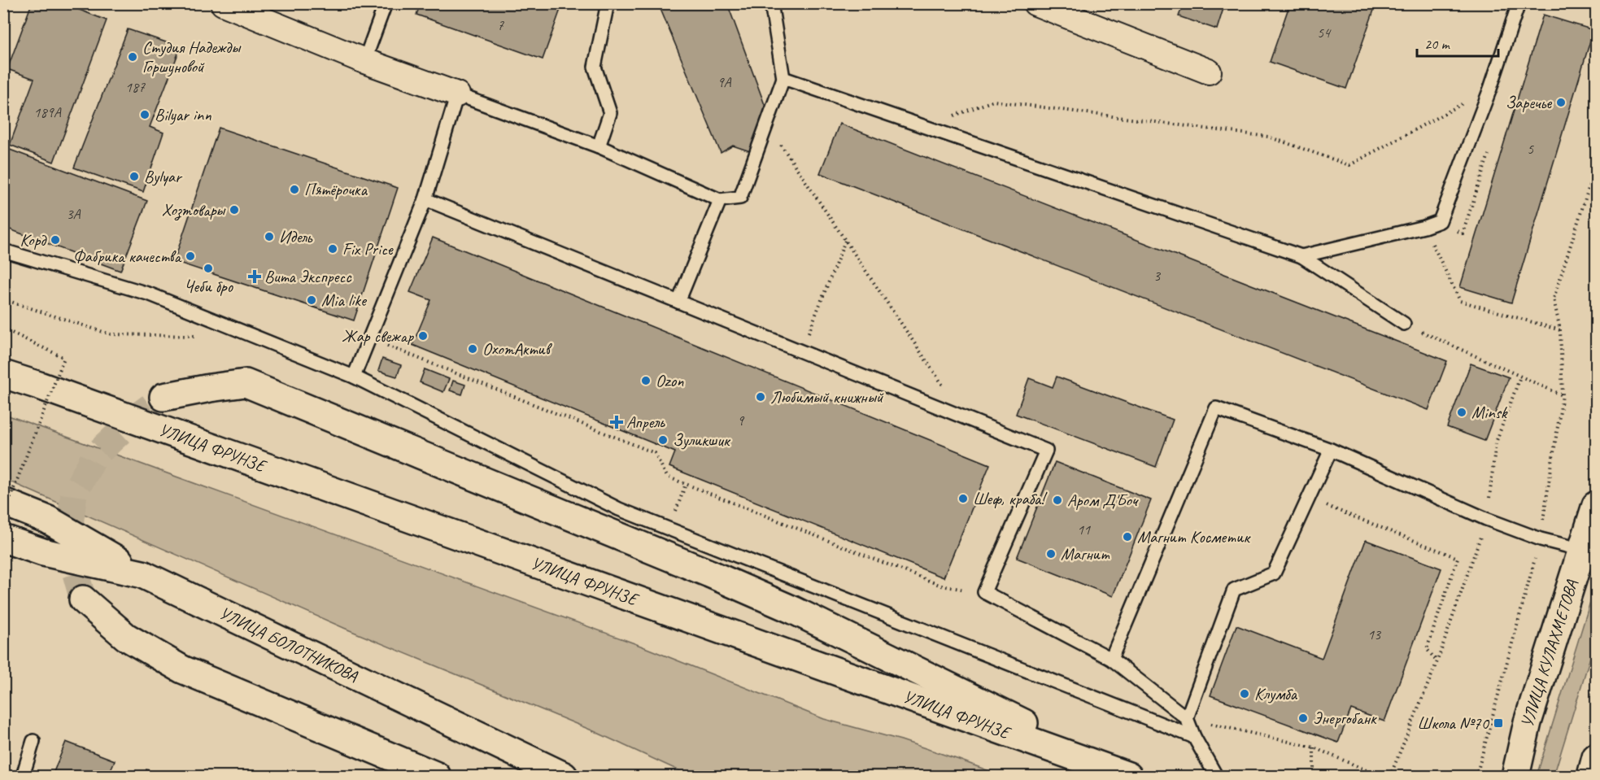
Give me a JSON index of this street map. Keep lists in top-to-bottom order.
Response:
{
  "streets": {
    "main road": ["УЛИЦА ФРУНЗЕ", "УЛИЦА БОЛОТНИКОВА", "УЛИЦА КУЛАХМЕТОВА"]
  },
  "places": {
    "other": [
      "Студия Надежды Горшуновой",
      "Заречье",
      "Bilyar inn",
      "Bylyar",
      "Пятёрочка",
      "Хозтовары",
      "Идель",
      "Корд",
      "Fix Price",
      "Фабрика качества",
      "Чеби бро",
      "Mia like",
      "Жар свежар",
      "ОхотАктив",
      "Ozon",
      "Любимый книжный",
      "Minsk",
      "Зуликшик",
      "Шеф, краба!",
      "Аром Д'Боч",
      "Магнит Косметик",
      "Магнит",
      "Клумба",
      "Энергобанк"
    ],
    "health": ["Вита Экспресс", "Апрель"],
    "transit": ["Школа №70"]
  },
  "house_numbers": [
    "7",
    "54",
    "9А",
    "187",
    "189А",
    "5",
    "3А",
    "3",
    "9",
    "11",
    "13"
  ],
  "scale_bar": "20 m"
}
